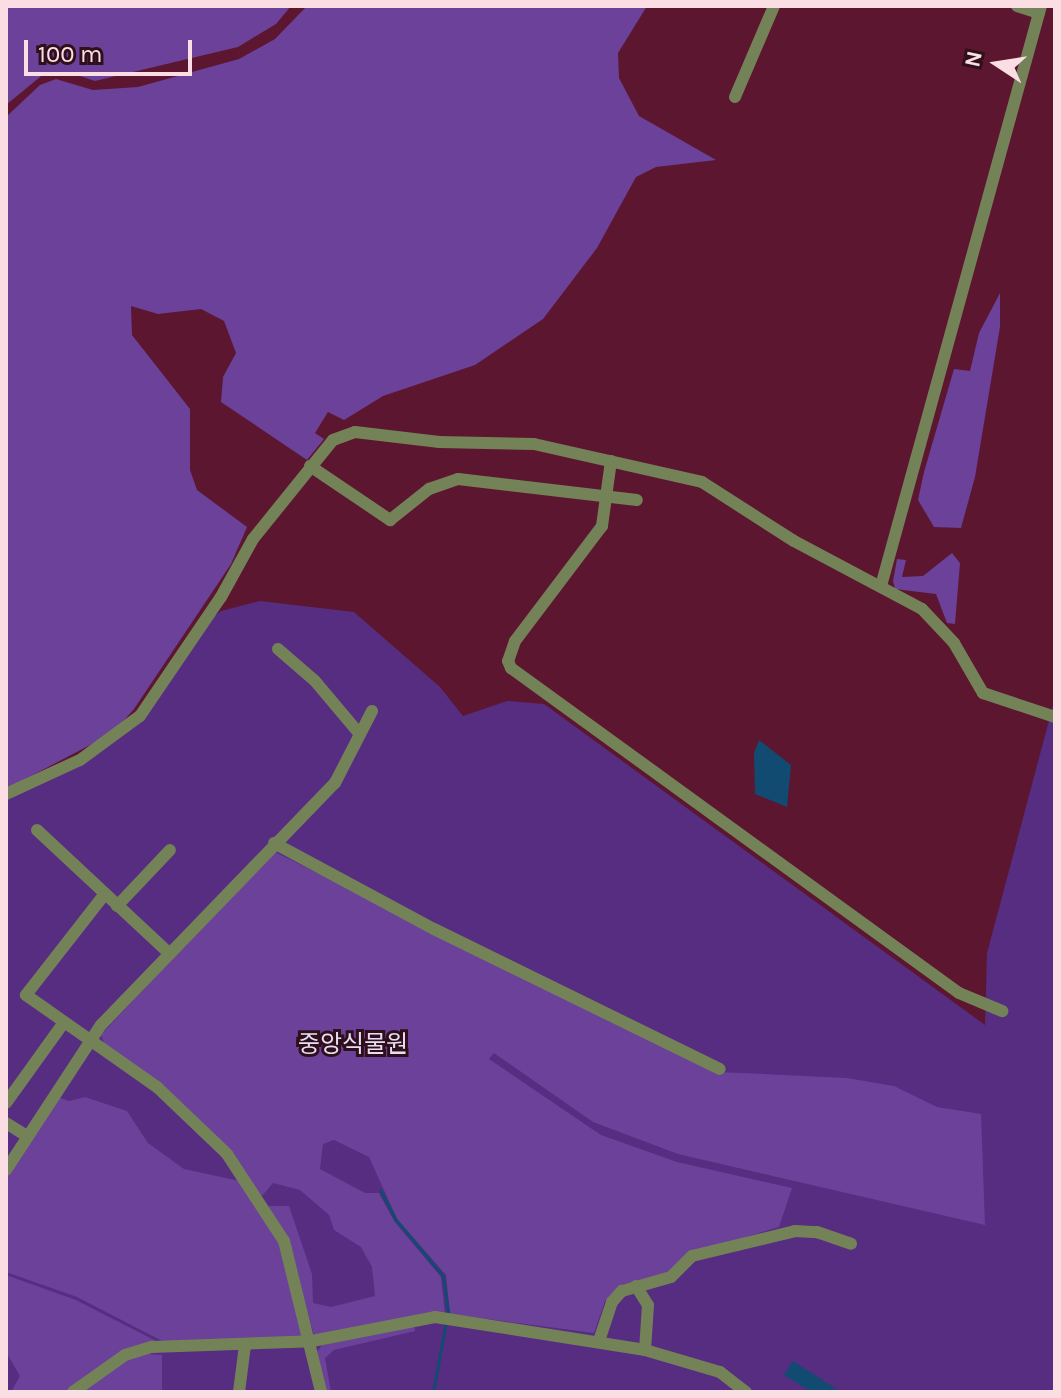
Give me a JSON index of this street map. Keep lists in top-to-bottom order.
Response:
{
  "parks": ["중앙식물원"],
  "scale_bar": "100 m",
  "north": "left"
}
